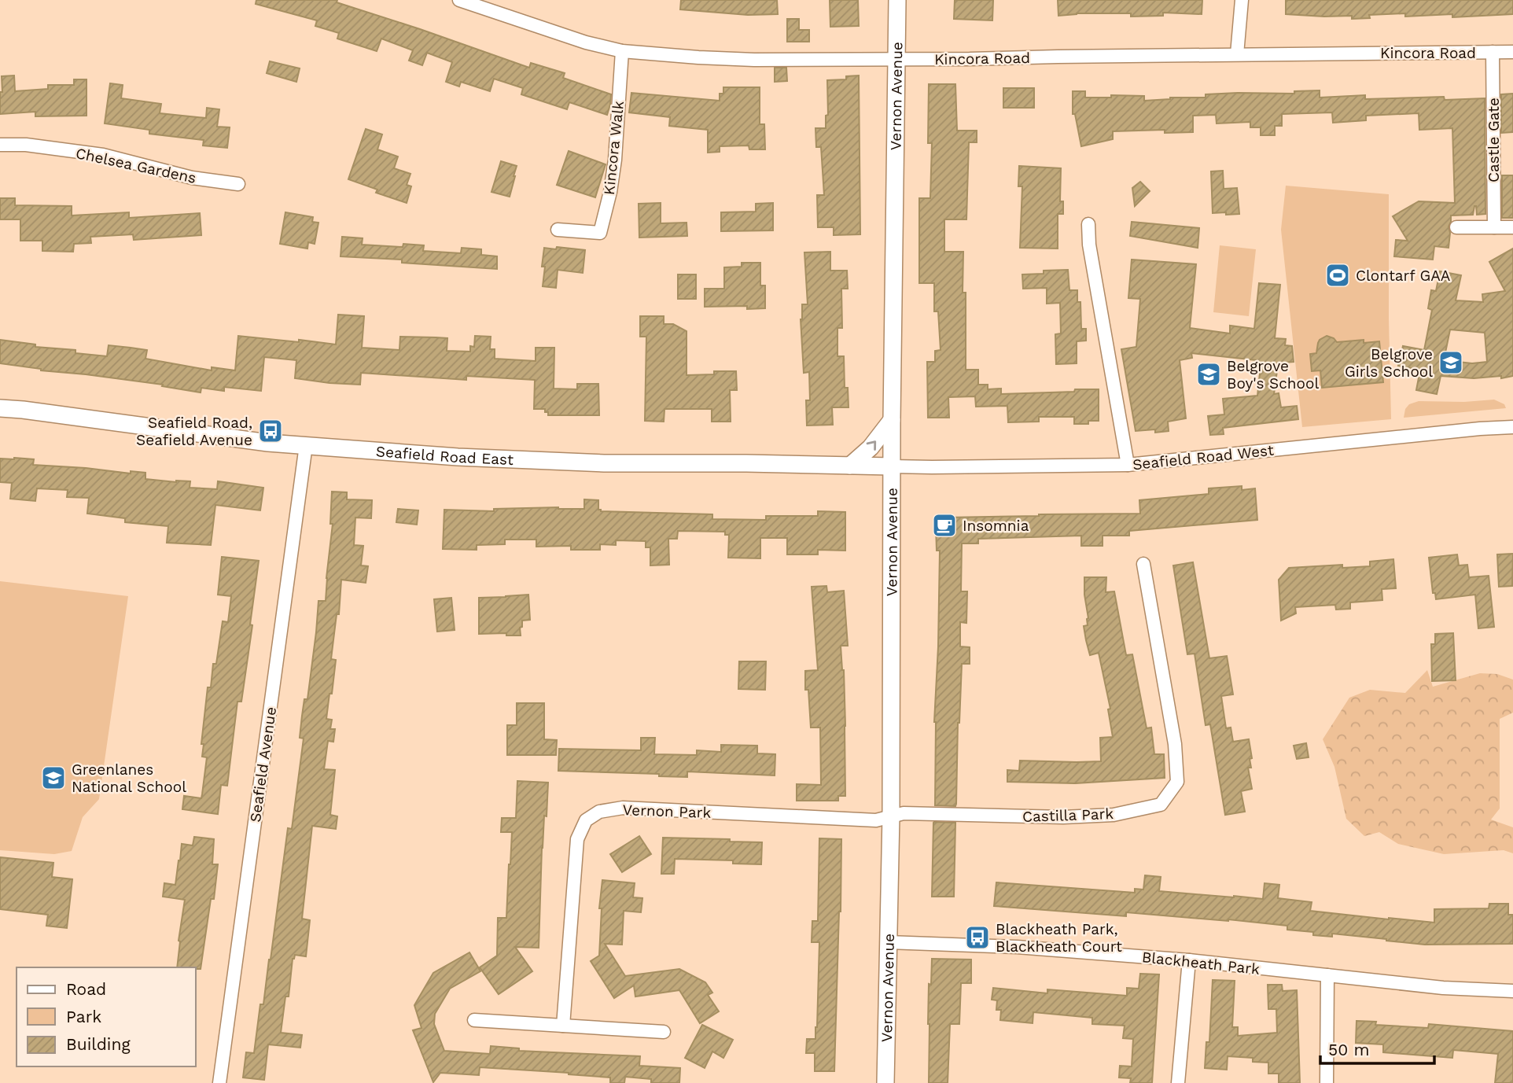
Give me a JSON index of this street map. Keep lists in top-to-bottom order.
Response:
{
  "streets": {
    "main road": ["Vernon Avenue", "Seafield Road East"],
    "street": [
      "Kincora Road",
      "Castle Gate",
      "Kincora Walk",
      "Chelsea Gardens",
      "Seafield Road West",
      "Seafield Avenue",
      "Vernon Park",
      "Castilla Park",
      "Blackheath Park"
    ]
  },
  "crossings": [
    ["Kincora Road", "Vernon Avenue"],
    ["Kincora Road", "Castle Gate"],
    ["Kincora Road", "Kincora Walk"],
    ["Vernon Avenue", "Seafield Road East"],
    ["Vernon Avenue", "Seafield Road West"],
    ["Vernon Avenue", "Vernon Park"],
    ["Vernon Avenue", "Castilla Park"],
    ["Vernon Avenue", "Blackheath Park"],
    ["Seafield Road East", "Seafield Road West"],
    ["Seafield Road East", "Seafield Avenue"],
    ["Vernon Park", "Castilla Park"]
  ],
  "places": {
    "sports": ["Clontarf GAA"],
    "school or university": ["Belgrove Girls School", "Belgrove Boy's School", "Greenlanes National School"],
    "bus stop": ["Seafield Road, Seafield Avenue", "Blackheath Park, Blackheath Court"],
    "cafe": ["Insomnia"]
  },
  "legend": ["Road", "Park", "Building"],
  "scale_bar": "50 m"
}
